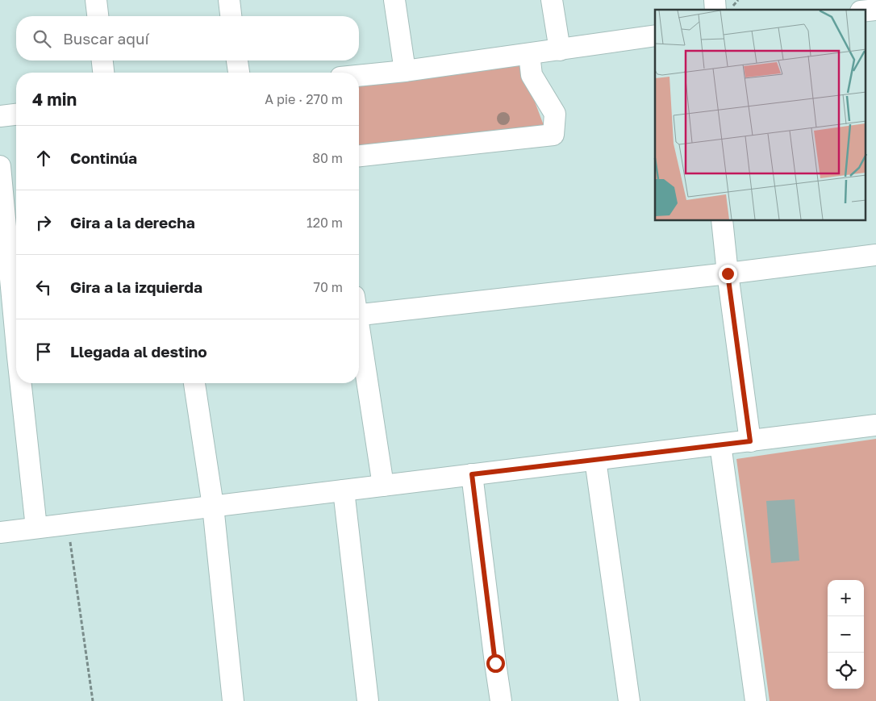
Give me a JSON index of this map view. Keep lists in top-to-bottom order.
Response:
{
  "page": {
    "search": "Buscar aquí",
    "heading": ["4 min", "A pie · 270 m"],
    "list": [
      ["Continúa", "80 m"],
      ["Gira a la derecha", "120 m"],
      ["Gira a la izquierda", "70 m"],
      "Llegada al destino"
    ],
    "map_buttons": ["+", "−"]
  }
}
